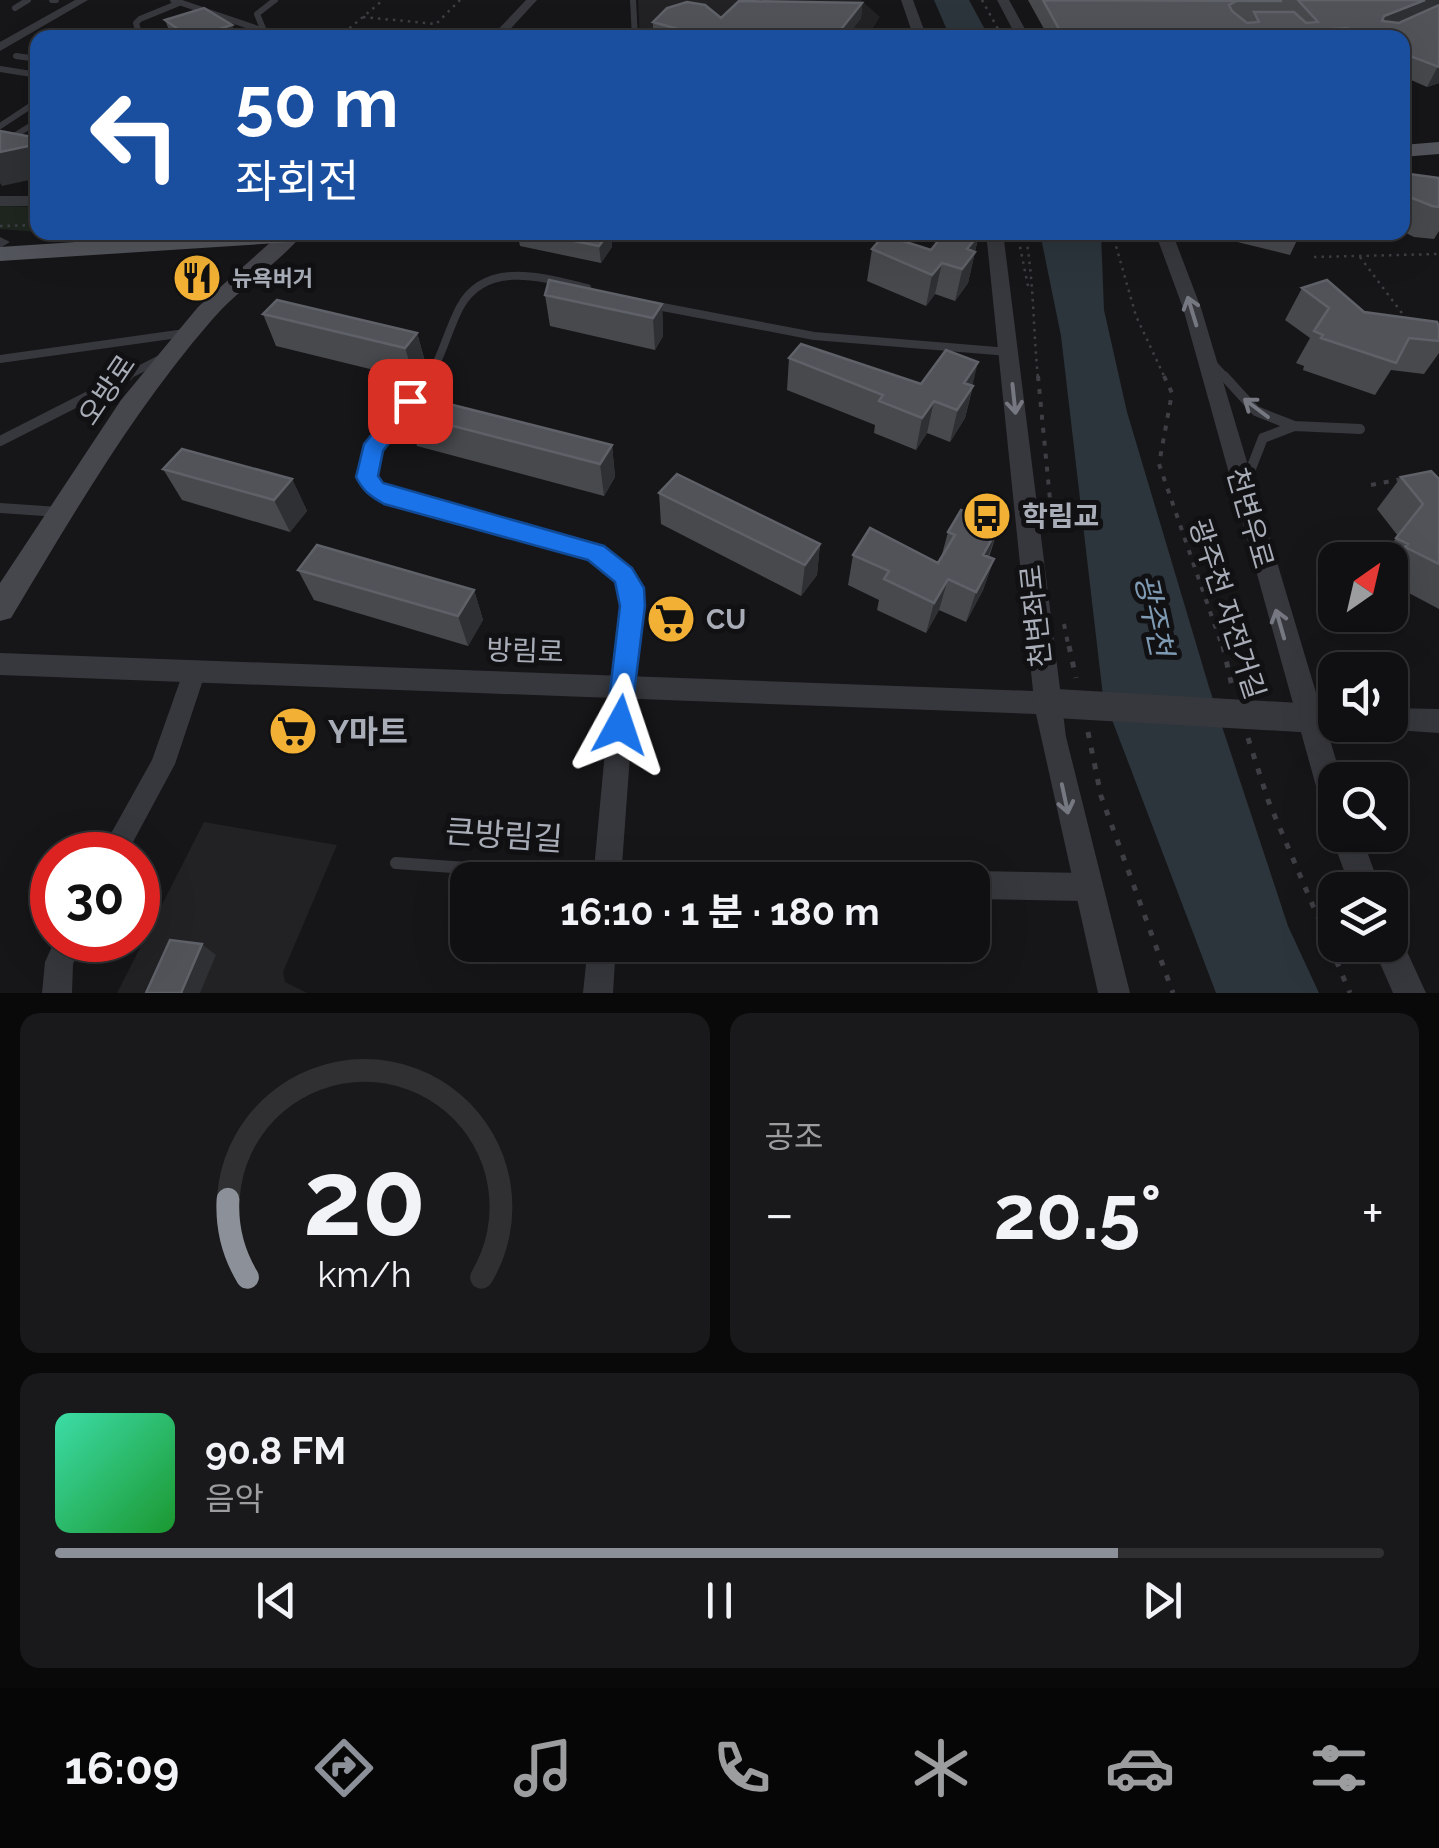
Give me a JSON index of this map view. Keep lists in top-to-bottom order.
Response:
{
  "streets": {
    "main road": ["오방로"],
    "street": ["천변우로", "천변좌로", "방림로"],
    "lane": ["큰방림길"],
    "path": ["광주천 자전거길"]
  },
  "crossings": [
    ["천변좌로", "방림로"]
  ],
  "one_way": ["천변우로", "천변좌로"],
  "water": ["광주천"],
  "places": {
    "restaurant": ["뉴욕버거"],
    "bus stop": ["학림교"],
    "supermarket": ["CU", "Y마트"]
  },
  "north": "top right",
  "page": {
    "turn": ["50 m", "좌회전"],
    "limit": "30",
    "trip": "16:10 · 1 분 · 180 m",
    "tile": "공조",
    "heat": ["−", "20.5°", "+"],
    "song": ["90.8 FM", "음악"],
    "tabs": "16:09",
    "gauge": ["20", "km/h"]
  }
}
